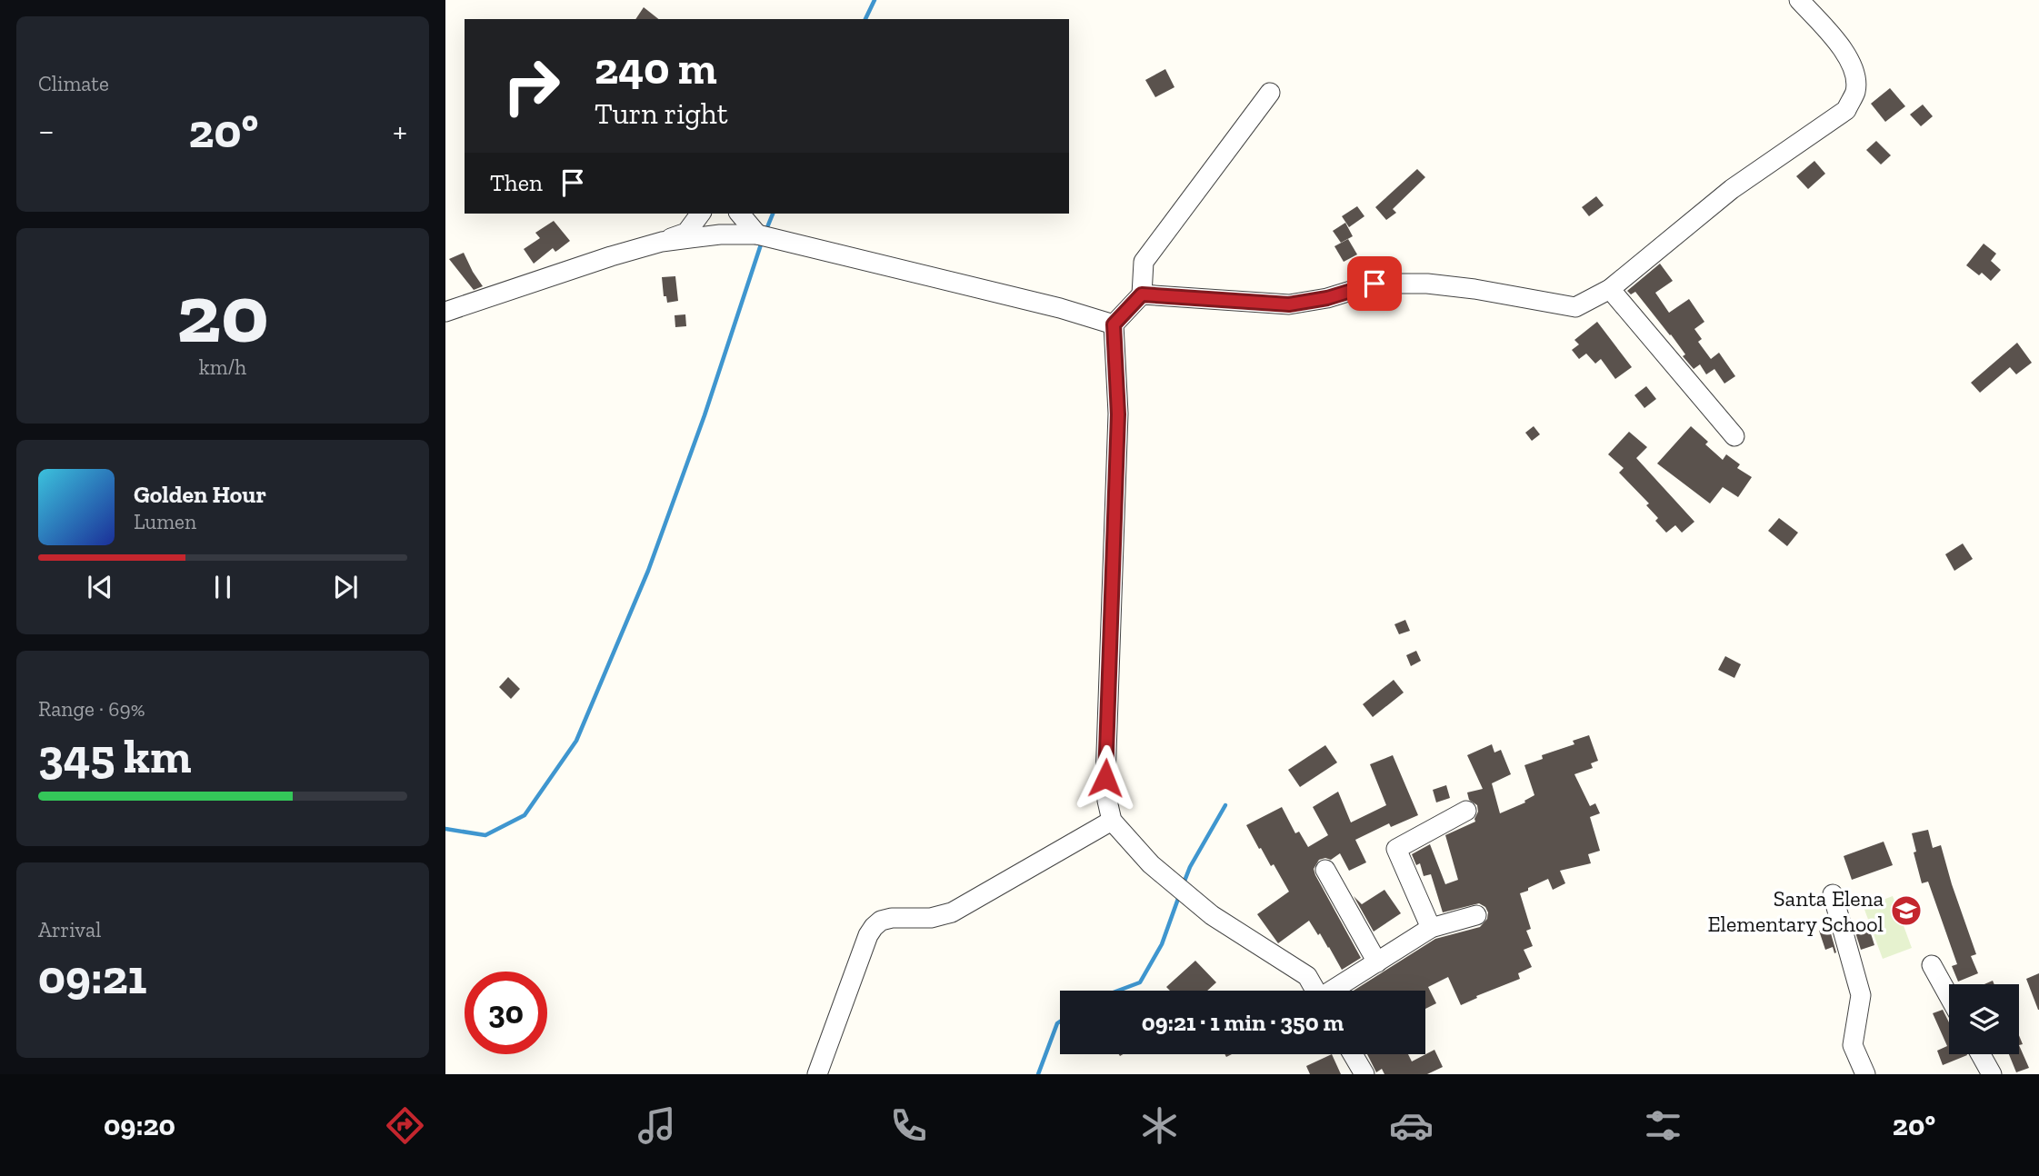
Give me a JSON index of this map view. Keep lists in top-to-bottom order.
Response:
{
  "places": {
    "school or university": ["Santa Elena Elementary School"]
  },
  "page": {
    "tile": [
      "Climate",
      ["20", "km/h"],
      ["Range · 69%", "345 km"],
      ["Arrival", "09:21"]
    ],
    "turn": ["240 m", "Turn right"],
    "heat": ["−", "20°", "+"],
    "then": "Then",
    "song": ["Golden Hour", "Lumen"],
    "limit": "30",
    "trip": "09:21 · 1 min · 350 m",
    "tabs": ["09:20", "20°"]
  }
}
